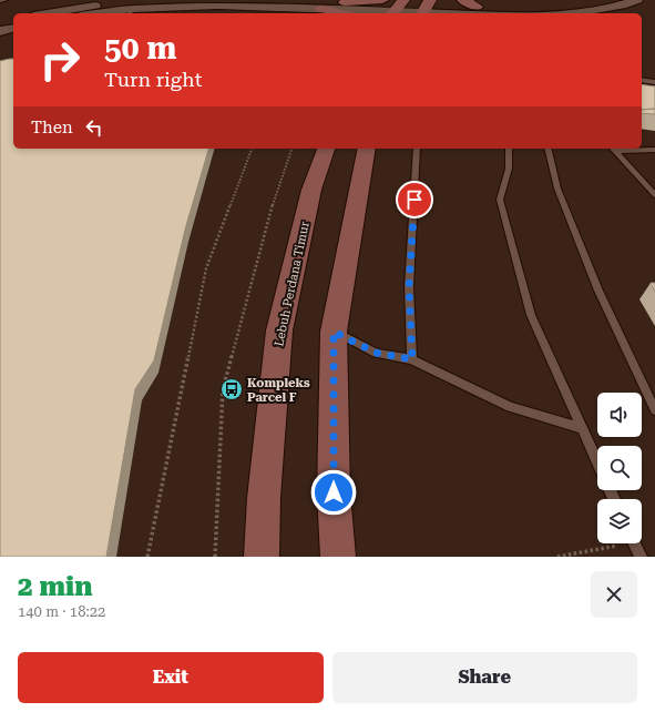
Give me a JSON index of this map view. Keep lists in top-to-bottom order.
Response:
{
  "streets": {
    "main road": ["Lebuh Perdana Timur"]
  },
  "places": {
    "bus stop": ["Kompleks Parcel F"]
  },
  "page": {
    "turn": ["50 m", "Turn right"],
    "then": "Then",
    "heading": ["2 min", "140 m · 18:22"],
    "buttons": ["Exit", "Share"]
  }
}
